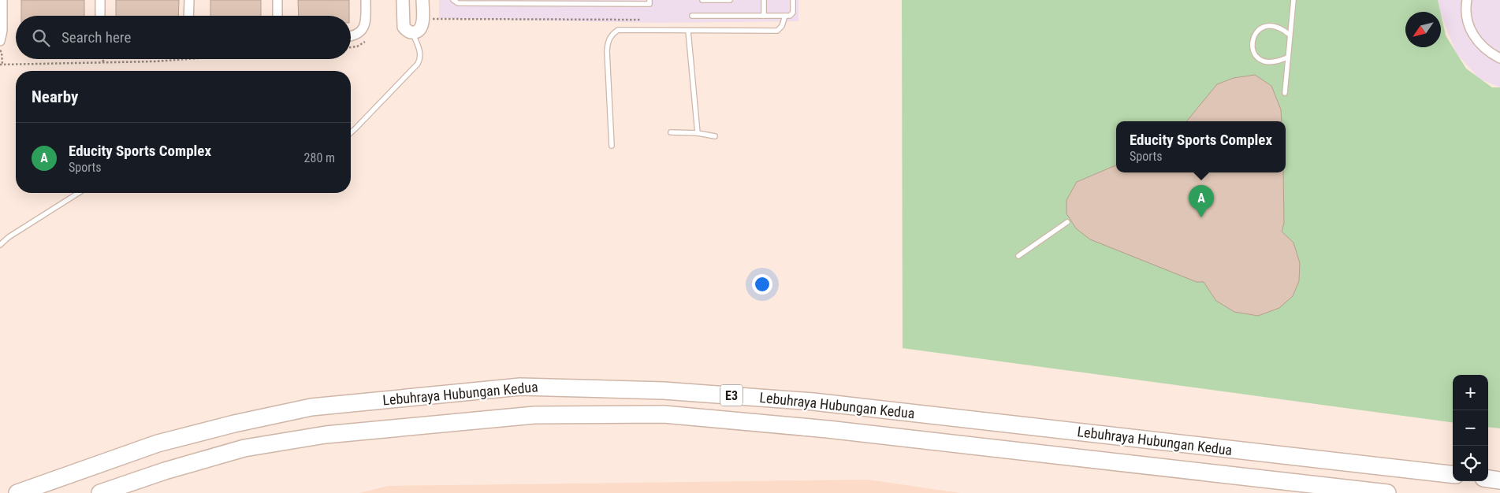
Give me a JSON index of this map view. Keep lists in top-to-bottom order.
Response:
{
  "streets": {
    "highway": ["Lebuhraya Hubungan Kedua", "E3"]
  },
  "north": "bottom left",
  "page": {
    "search": "Search here",
    "heading": "Nearby",
    "popup": ["Educity Sports Complex", "Sports"],
    "list": [
      {
        "mark": "A",
        "name": "Educity Sports Complex",
        "note": "Sports",
        "value": "280 m"
      }
    ],
    "pins": "A",
    "map_buttons": ["+", "−"]
  }
}
